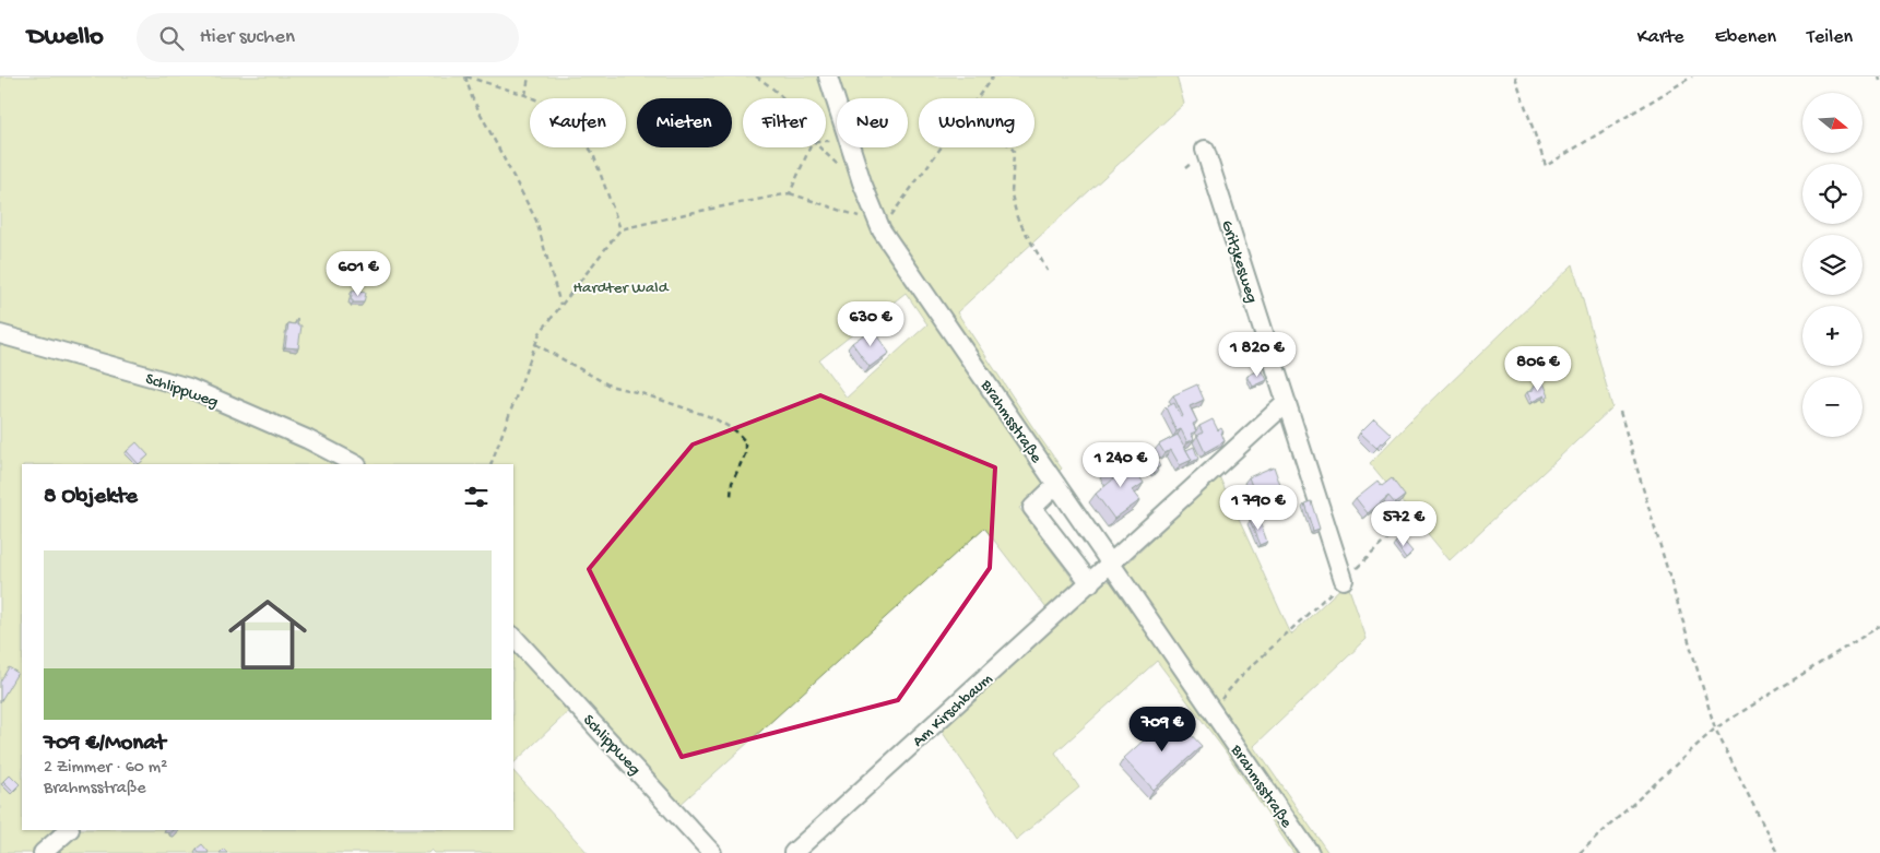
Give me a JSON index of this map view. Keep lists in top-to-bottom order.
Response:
{
  "streets": {
    "street": [
      "Gritzkesweg",
      "Schlippweg",
      "Brahmsstraße",
      "Am Kirschbaum"
    ]
  },
  "crossings": [
    ["Brahmsstraße", "Am Kirschbaum"]
  ],
  "parks": ["Hardter Wald"],
  "north": "right",
  "page": {
    "header": "Dwello",
    "search": "Hier suchen",
    "nav": ["Karte", "Ebenen", "Teilen"],
    "map_buttons": ["+", "−"],
    "chip": [
      "Kaufen",
      "Mieten",
      "Filter",
      "Neu",
      "Wohnung"
    ],
    "price": [
      "601 €",
      "630 €",
      "1 820 €",
      "806 €",
      "1 240 €",
      "1 790 €",
      "572 €",
      "709 €"
    ],
    "heading": "8 Objekte",
    "list": [
      {
        "name": "709 €/Monat",
        "note": "2 Zimmer · 60 m² · Brahmsstraße"
      }
    ]
  }
}
